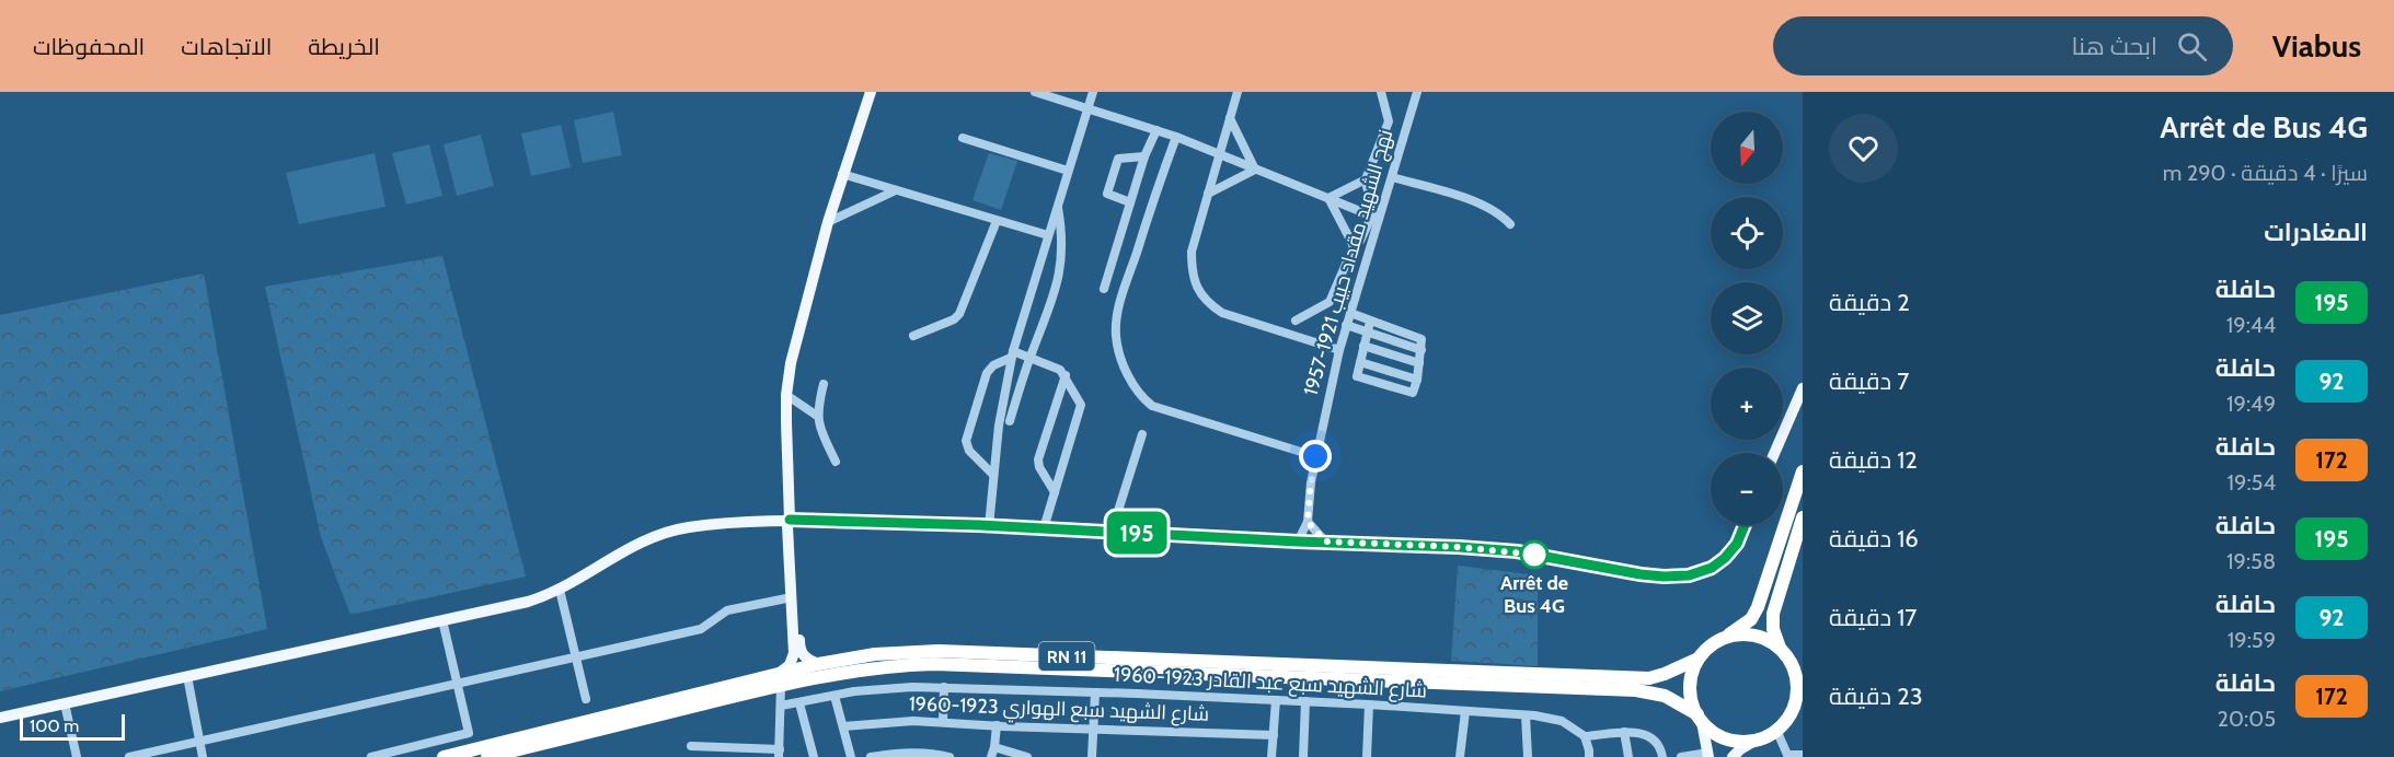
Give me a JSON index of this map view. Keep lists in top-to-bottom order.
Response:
{
  "streets": {
    "highway": ["RN 11"],
    "street": ["نهج الشهيد مقداد حبيب 1921-1957", "شارع الشهيد سبع عبد القادر 1923-1960", "شارع الشهيد سبع الهواري 1923-1960"]
  },
  "places": ["Arrêt de Bus 4G"],
  "lines": ["bus line 195"],
  "scale_bar": "100 m",
  "north": "bottom",
  "page": {
    "header": "Viabus",
    "search": "ابحث هنا",
    "nav": ["الخريطة", "الاتجاهات", "المحفوظات"],
    "heading": [
      ["Arrêt de Bus 4G", "سيرًا · 4 دقيقة · 290 m"],
      "المغادرات"
    ],
    "on_map": "195",
    "map_buttons": ["+", "−"],
    "list": [
      {
        "mark": "195",
        "name": "حافلة",
        "note": "19:44",
        "value": "2 دقيقة"
      },
      {
        "mark": "92",
        "name": "حافلة",
        "note": "19:49",
        "value": "7 دقيقة"
      },
      {
        "mark": "172",
        "name": "حافلة",
        "note": "19:54",
        "value": "12 دقيقة"
      },
      {
        "mark": "195",
        "name": "حافلة",
        "note": "19:58",
        "value": "16 دقيقة"
      },
      {
        "mark": "92",
        "name": "حافلة",
        "note": "19:59",
        "value": "17 دقيقة"
      },
      {
        "mark": "172",
        "name": "حافلة",
        "note": "20:05",
        "value": "23 دقيقة"
      }
    ],
    "scale": "100 m"
  }
}
